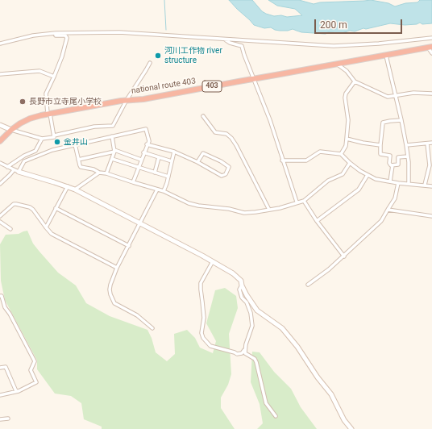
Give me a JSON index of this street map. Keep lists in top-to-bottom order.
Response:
{
  "streets": {
    "highway": ["national route 403", "403"]
  },
  "places": ["河川工作物 river structure", "長野市立寺尾小学校", "金井山"],
  "scale_bar": "200 m"
}
